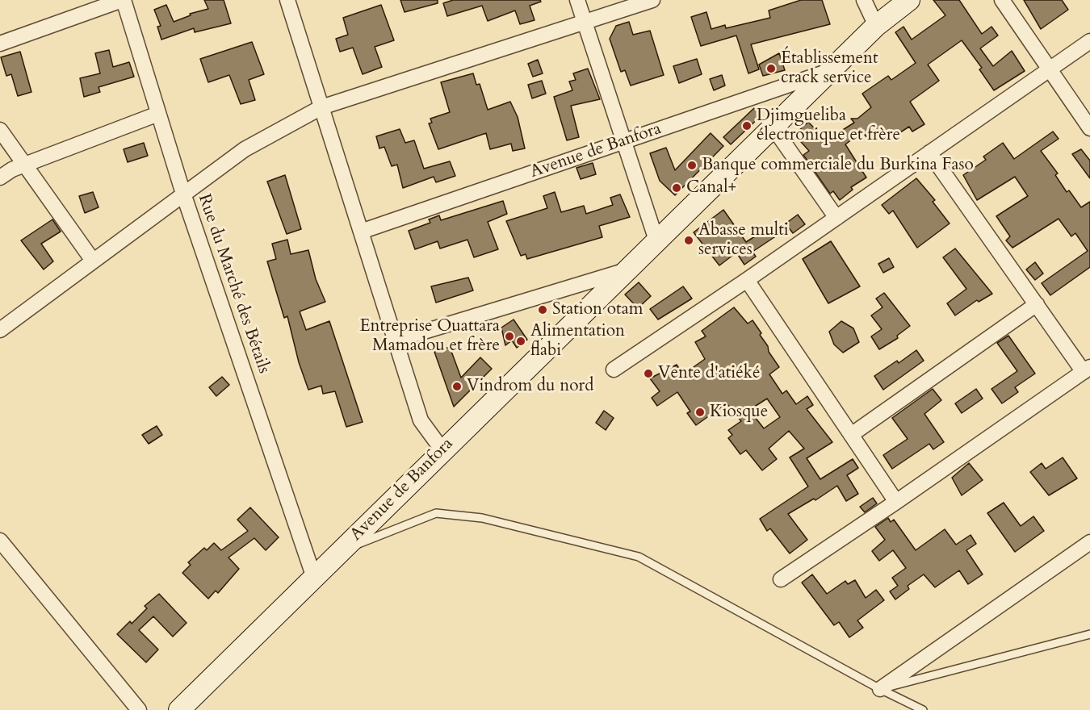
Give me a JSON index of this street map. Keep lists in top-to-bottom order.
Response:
{
  "streets": {
    "main road": ["Avenue de Banfora"],
    "street": ["Rue du Marché des Bétails"]
  },
  "crossings": [
    ["Avenue de Banfora", "Rue du Marché des Bétails"]
  ],
  "places": [
    "Établissement crack service",
    "Djimgueliba électronique et frère",
    "Banque commerciale du Burkina Faso",
    "Canal+",
    "Abasse multi services",
    "Station otam",
    "Entreprise Ouattara Mamadou et frère",
    "Alimentation flabi",
    "Vente d'atiéké",
    "Vindrom du nord",
    "Kiosque"
  ]
}
